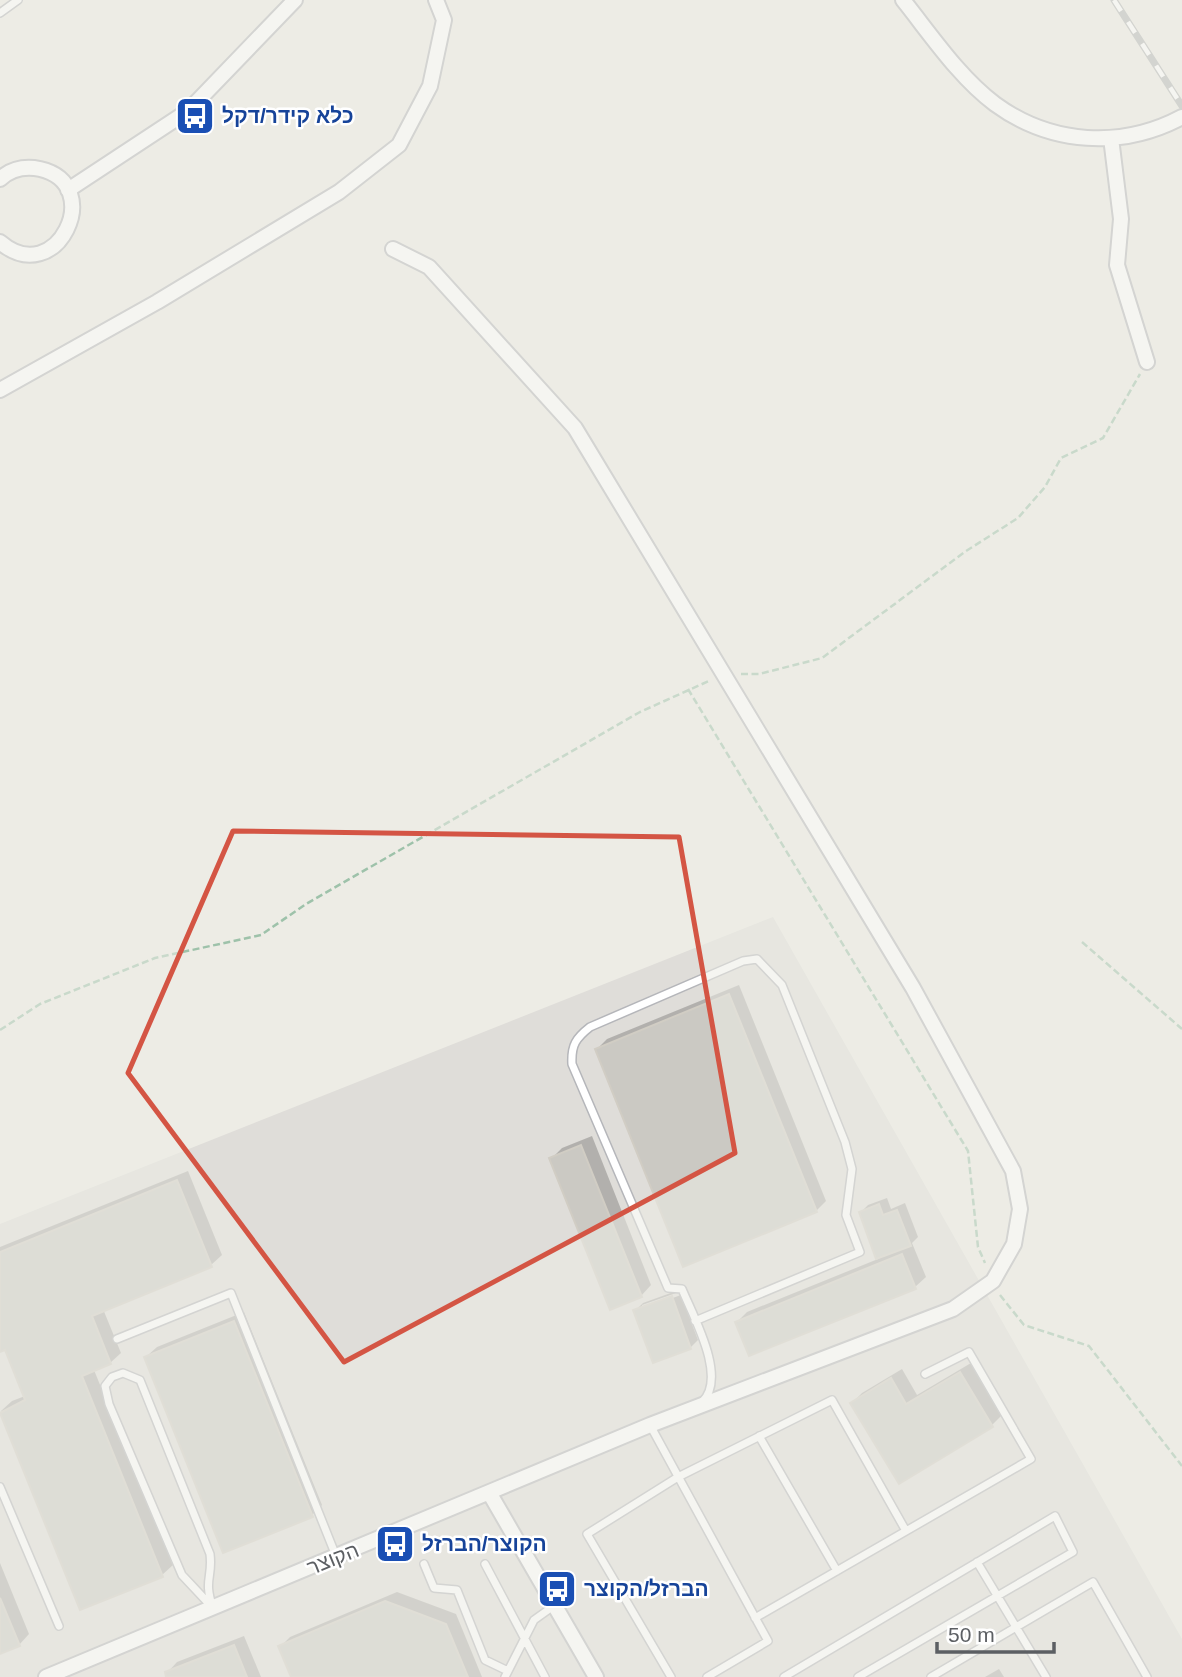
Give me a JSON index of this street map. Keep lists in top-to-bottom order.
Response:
{
  "streets": {
    "street": ["הקוצר"]
  },
  "places": {
    "bus stop": ["כלא קידר/דקל", "הקוצר/הברזל", "הברזל/הקוצר"]
  },
  "scale_bar": "50 m"
}
